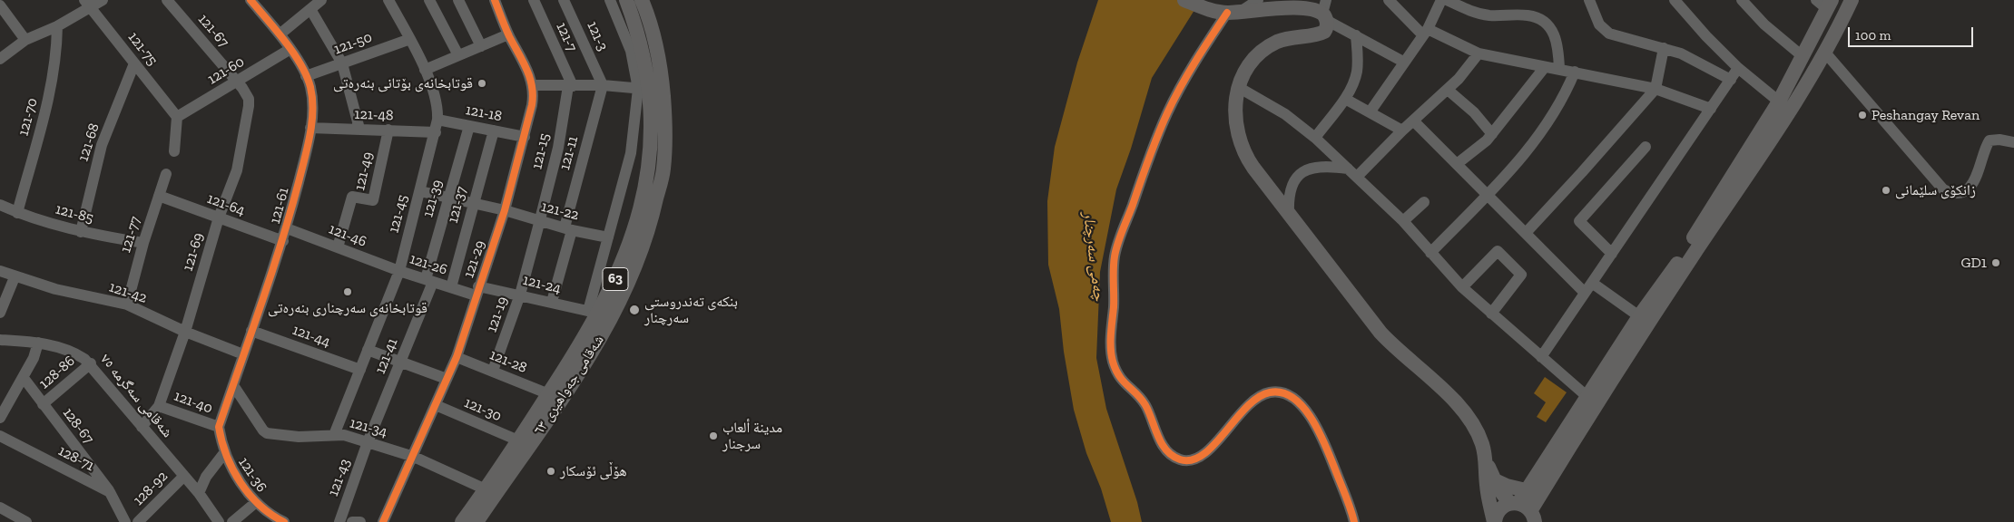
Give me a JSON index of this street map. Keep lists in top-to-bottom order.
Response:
{
  "streets": {
    "main road": ["63", "شەقامی جەواهیری ٦٣"],
    "street": [
      "121-67",
      "121-3",
      "121-7",
      "121-50",
      "121-75",
      "121-60",
      "121-18",
      "121-48",
      "121-70",
      "121-68",
      "121-15",
      "121-11",
      "121-49",
      "121-39",
      "121-64",
      "121-37",
      "121-61",
      "121-22",
      "121-85",
      "121-45",
      "121-77",
      "121-46",
      "121-69",
      "121-29",
      "121-26",
      "121-24",
      "121-42",
      "121-19",
      "121-44",
      "121-41",
      "121-28",
      "128-86",
      "شەقامی سەگرمە ٧٥",
      "121-40",
      "121-30",
      "128-67",
      "121-34",
      "128-71",
      "121-36",
      "121-43",
      "128-92"
    ]
  },
  "crossings": [
    ["121-67", "121-60"],
    ["121-67", "121-69"],
    ["121-3", "121-11"],
    ["121-7", "121-15"],
    ["121-50", "121-49"],
    ["121-50", "121-61"],
    ["121-50", "121-45"],
    ["121-75", "121-60"],
    ["121-75", "121-68"],
    ["121-60", "121-61"],
    ["121-60", "121-69"],
    ["121-18", "121-39"],
    ["121-18", "121-37"],
    ["121-18", "121-45"],
    ["121-18", "121-29"],
    ["121-48", "121-49"],
    ["121-48", "121-61"],
    ["121-48", "121-45"],
    ["121-70", "121-85"],
    ["121-68", "121-85"],
    ["121-15", "121-22"],
    ["121-15", "121-24"],
    ["121-15", "121-19"],
    ["121-11", "121-22"],
    ["121-11", "121-24"],
    ["121-49", "121-46"],
    ["121-39", "121-22"],
    ["121-39", "121-26"],
    ["121-39", "121-41"],
    ["121-64", "121-61"],
    ["121-64", "121-77"],
    ["121-64", "121-69"],
    ["121-37", "121-22"],
    ["121-37", "121-26"],
    ["121-61", "121-46"],
    ["121-61", "121-42"],
    ["121-61", "121-44"],
    ["121-61", "121-40"],
    ["121-61", "121-34"],
    ["121-61", "121-36"],
    ["121-22", "121-45"],
    ["121-22", "121-29"],
    ["121-85", "121-77"],
    ["121-45", "121-46"],
    ["121-45", "121-26"],
    ["121-45", "121-44"],
    ["121-45", "121-34"],
    ["121-77", "121-42"],
    ["121-46", "121-26"],
    ["121-69", "121-42"],
    ["121-69", "شەقامی سەگرمە ٧٥"],
    ["121-69", "121-40"],
    ["121-29", "121-26"],
    ["121-29", "121-24"],
    ["121-29", "121-28"],
    ["121-29", "121-30"],
    ["121-29", "121-34"],
    ["121-26", "121-24"],
    ["121-26", "121-41"],
    ["121-24", "121-19"],
    ["121-24", "شەقامی جەواهیری ٦٣"],
    ["121-19", "121-28"],
    ["121-41", "121-34"],
    ["121-41", "121-43"],
    ["121-28", "شەقامی جەواهیری ٦٣"],
    ["128-86", "شەقامی سەگرمە ٧٥"],
    ["128-86", "128-67"],
    ["شەقامی جەواهیری ٦٣", "121-30"],
    ["شەقامی جەواهیری ٦٣", "121-34"],
    ["شەقامی سەگرمە ٧٥", "128-92"],
    ["121-40", "121-36"],
    ["128-67", "128-71"],
    ["121-34", "121-43"]
  ],
  "water": ["چەمی سەرچنار"],
  "places": [
    "قوتابخانەی بۆتانی بنەرەتی",
    "Peshangay Revan",
    "زانکۆی سلێمانی",
    "GD1",
    "قوتابخانەی سەرچناری بنەرەتی",
    "بنکەی تەندروستی سەرچنار",
    "مدينة ألعاب سرجنار",
    "هۆڵی ئۆسکار"
  ],
  "scale_bar": "100 m"
}
